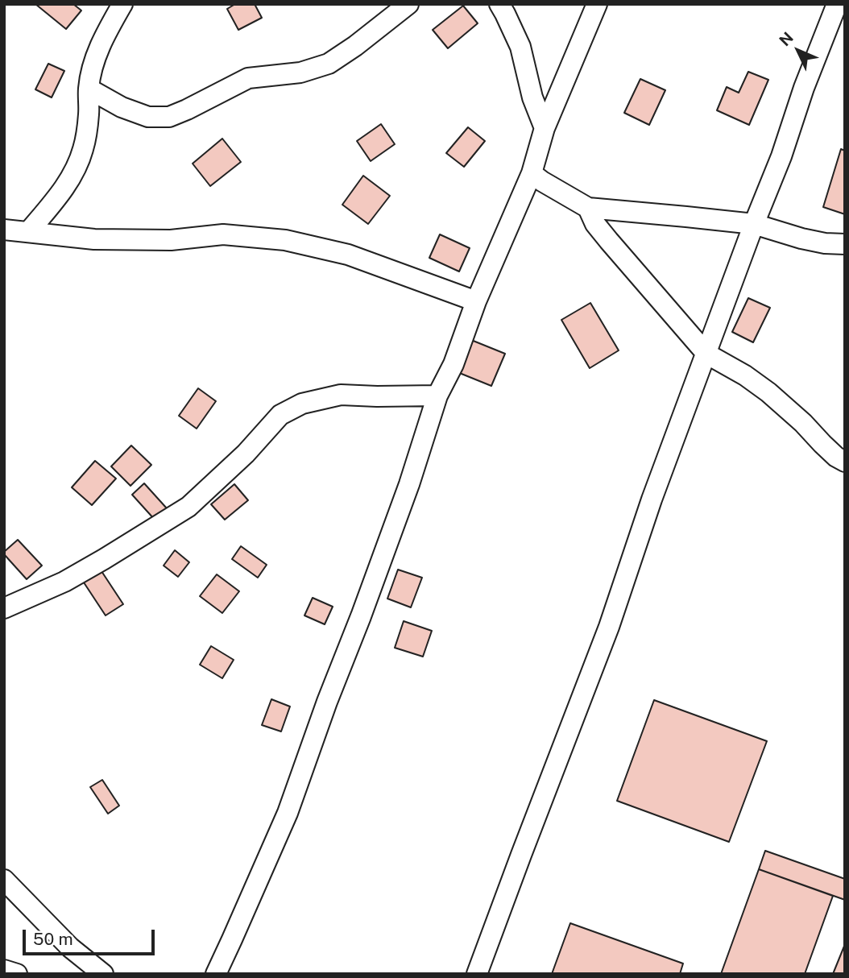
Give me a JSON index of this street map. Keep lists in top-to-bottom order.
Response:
{
  "scale_bar": "50 m",
  "north": "top left"
}
